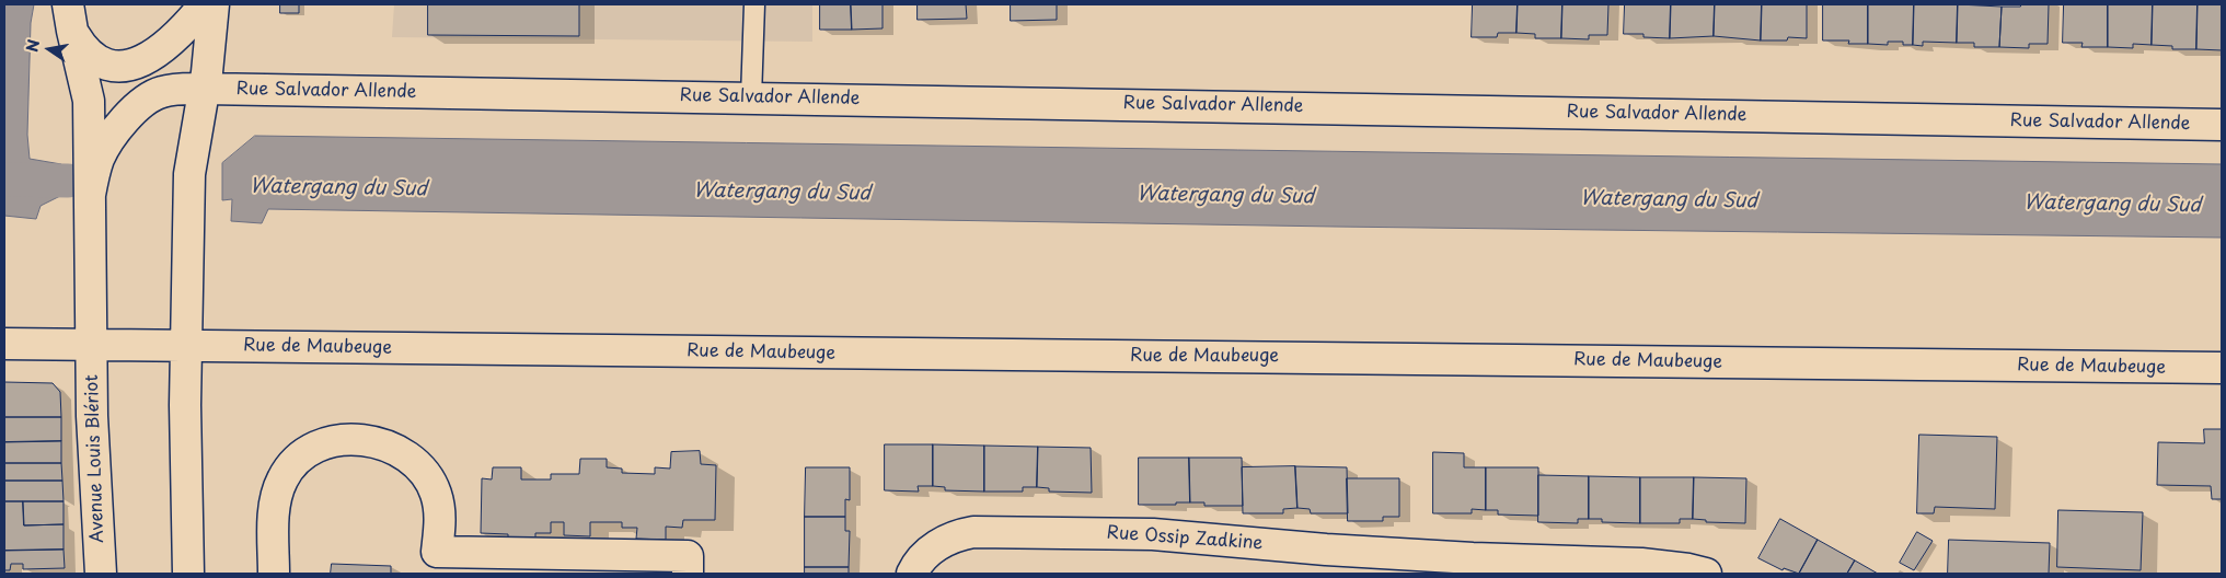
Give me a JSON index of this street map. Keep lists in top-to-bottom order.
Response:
{
  "streets": {
    "street": [
      "Rue Salvador Allende",
      "Rue de Maubeuge",
      "Avenue Louis Blériot",
      "Rue Ossip Zadkine"
    ]
  },
  "crossings": [
    ["Rue Salvador Allende", "Avenue Louis Blériot"],
    ["Rue de Maubeuge", "Avenue Louis Blériot"]
  ],
  "water": ["Watergang du Sud"],
  "north": "left"
}
